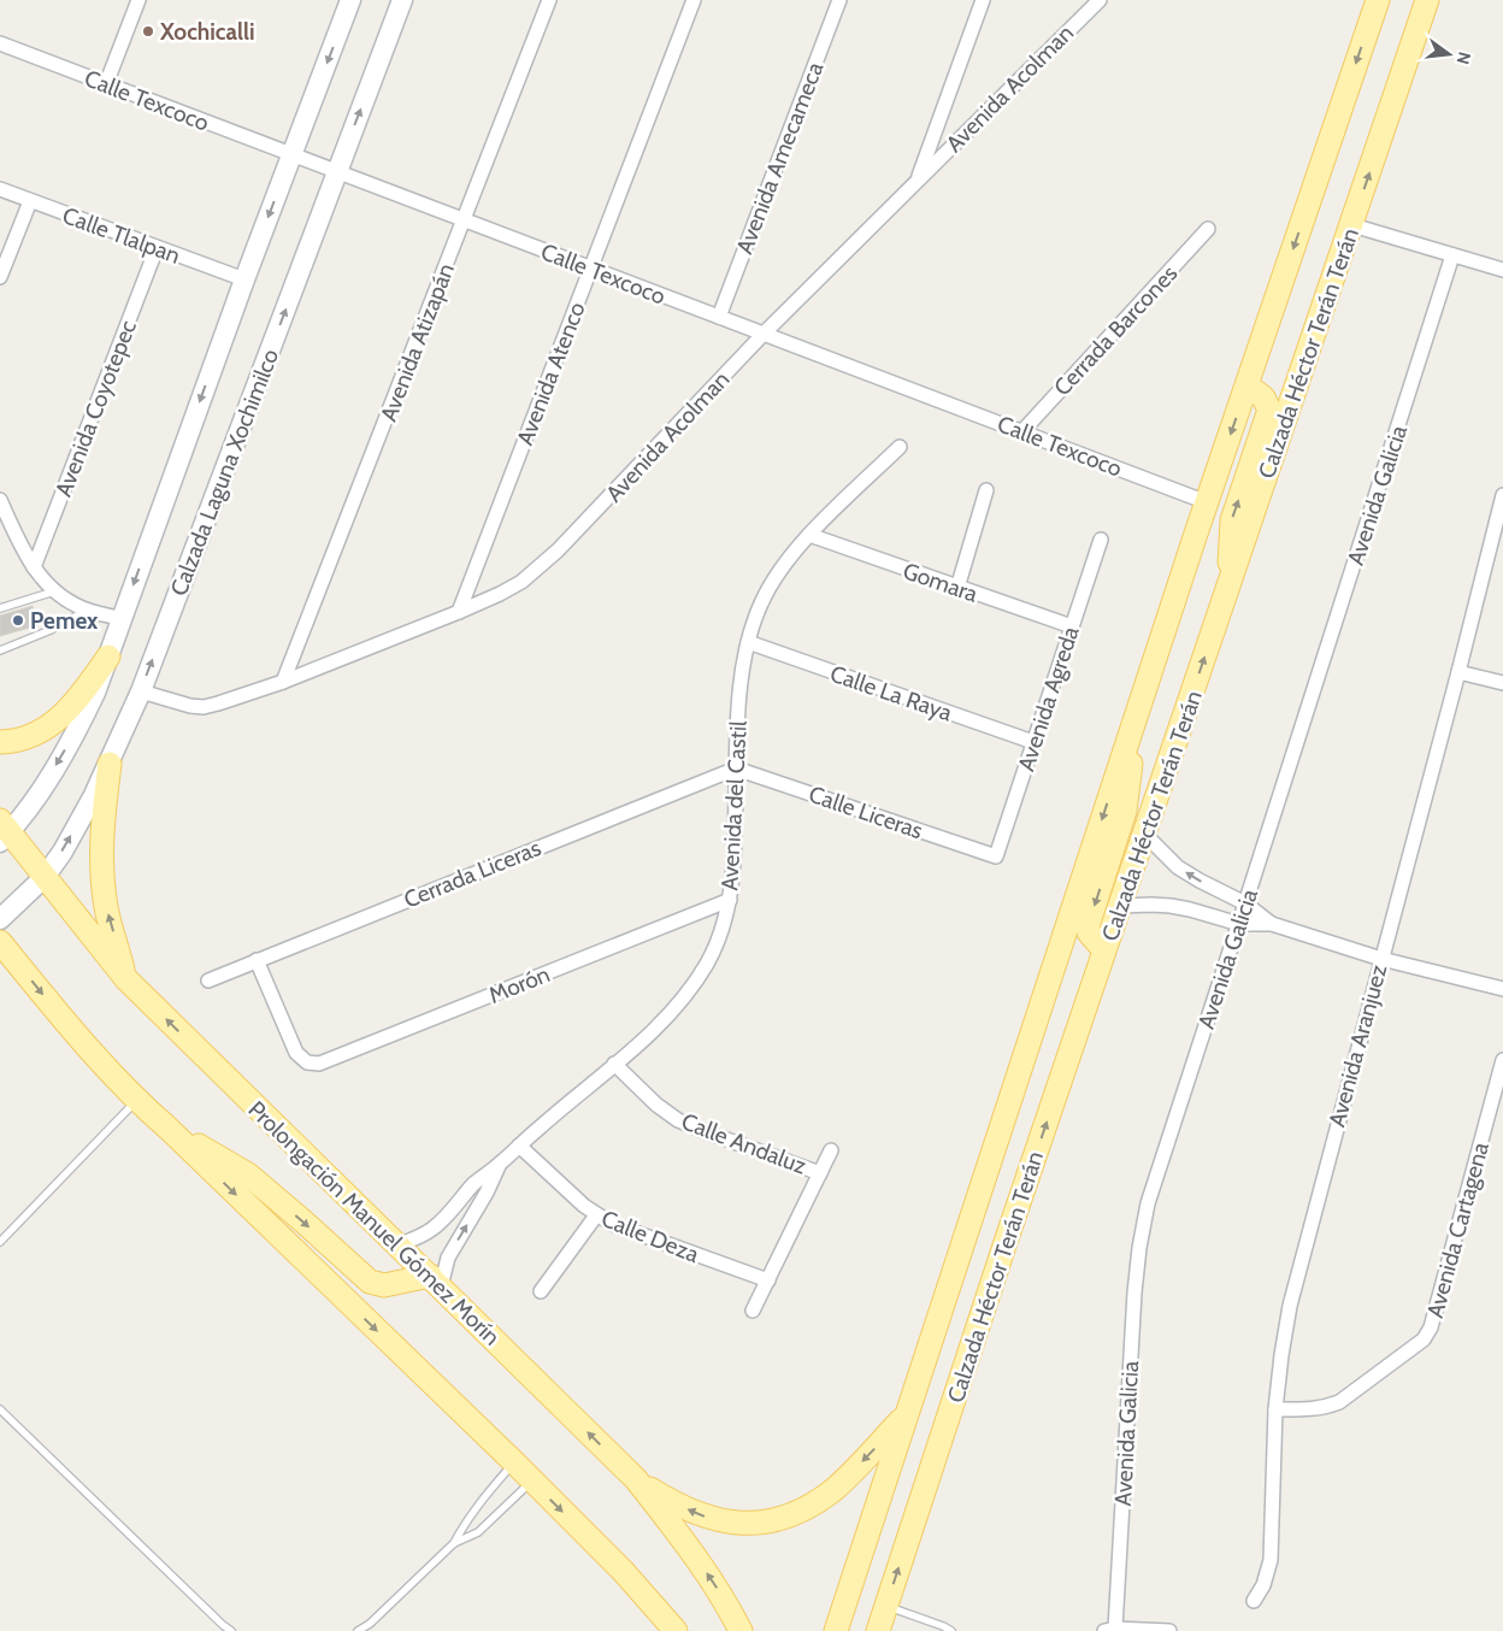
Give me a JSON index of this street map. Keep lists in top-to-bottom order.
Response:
{
  "streets": {
    "main road": ["Calzada Héctor Terán Terán", "Calzada Laguna Xochimilco", "Prolongación Manuel Gómez Morín"],
    "street": [
      "Avenida Acolman",
      "Calle Texcoco",
      "Avenida Amecameca",
      "Calle Tlalpan",
      "Cerrada Barcones",
      "Avenida Atizapán",
      "Avenida Atenco",
      "Avenida Coyotepec",
      "Avenida Galicia",
      "Gomara",
      "Calle La Raya",
      "Avenida Agreda",
      "Avenida del Castil",
      "Calle Liceras",
      "Cerrada Liceras",
      "Morón",
      "Avenida Aranjuez",
      "Calle Andaluz",
      "Avenida Cartagena",
      "Calle Deza"
    ]
  },
  "crossings": [
    ["Avenida Acolman", "Calle Texcoco"],
    ["Avenida Acolman", "Avenida Atizapán"],
    ["Avenida Acolman", "Avenida Atenco"],
    ["Avenida Acolman", "Calzada Laguna Xochimilco"],
    ["Calle Texcoco", "Avenida Amecameca"],
    ["Calle Texcoco", "Cerrada Barcones"],
    ["Calle Texcoco", "Avenida Atizapán"],
    ["Calle Texcoco", "Calzada Héctor Terán Terán"],
    ["Calle Texcoco", "Avenida Atenco"],
    ["Calle Texcoco", "Calzada Laguna Xochimilco"],
    ["Calle Tlalpan", "Avenida Coyotepec"],
    ["Calle Tlalpan", "Calzada Laguna Xochimilco"],
    ["Calzada Laguna Xochimilco", "Prolongación Manuel Gómez Morín"],
    ["Gomara", "Avenida Agreda"],
    ["Gomara", "Avenida del Castil"],
    ["Calle La Raya", "Avenida Agreda"],
    ["Calle La Raya", "Avenida del Castil"],
    ["Avenida Agreda", "Calle Liceras"],
    ["Avenida del Castil", "Calle Liceras"],
    ["Avenida del Castil", "Cerrada Liceras"],
    ["Avenida del Castil", "Morón"],
    ["Avenida del Castil", "Calle Andaluz"],
    ["Avenida del Castil", "Prolongación Manuel Gómez Morín"],
    ["Avenida del Castil", "Calle Deza"],
    ["Calle Liceras", "Cerrada Liceras"],
    ["Cerrada Liceras", "Morón"],
    ["Avenida Aranjuez", "Avenida Cartagena"]
  ],
  "places": ["Xochicalli", "Pemex"],
  "north": "right"
}
